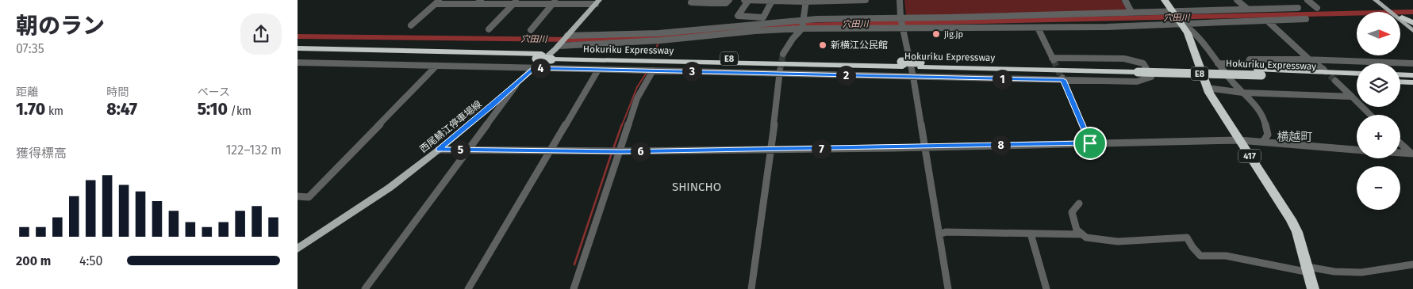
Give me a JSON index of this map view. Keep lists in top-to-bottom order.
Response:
{
  "streets": {
    "highway": ["Hokuriku Expressway", "E8", "417"],
    "main road": ["西尾鯖江停車場線"]
  },
  "crossings": [
    ["Hokuriku Expressway", "西尾鯖江停車場線"]
  ],
  "districts": ["横越町", "SHINCHO"],
  "water": ["穴田川"],
  "places": ["jig.jp", "新横江公民館"],
  "north": "right",
  "page": {
    "heading": ["朝のラン", "07:35"],
    "map_buttons": ["+", "−"],
    "pins": [
      "4",
      "3",
      "2",
      "1",
      "8",
      "7",
      "5",
      "6"
    ],
    "stats": [
      ["距離", "1.70 km"],
      ["時間", "8:47"],
      ["ペース", "5:10 /km"]
    ],
    "chart": ["獲得標高", "122–132 m"],
    "list": [
      {
        "name": "200 m",
        "note": "4:50"
      }
    ]
  }
}
